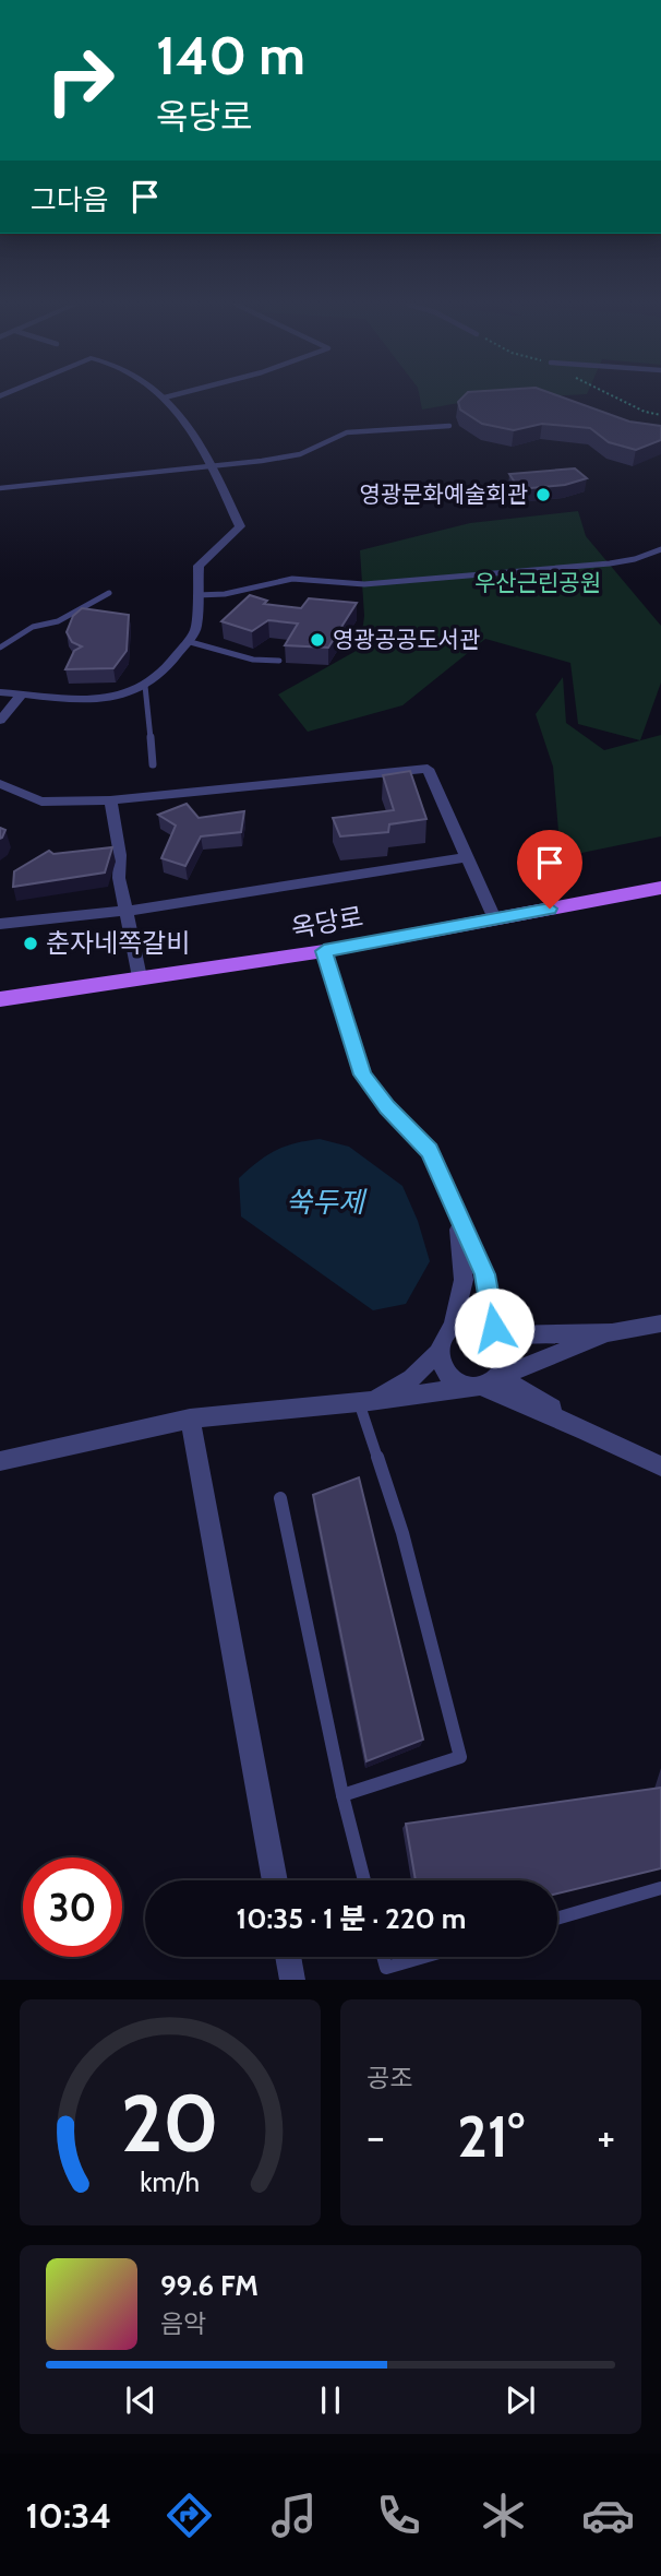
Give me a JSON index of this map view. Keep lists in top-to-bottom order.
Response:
{
  "streets": {
    "main road": ["옥당로"]
  },
  "water": ["쑥두제"],
  "parks": ["우산근린공원"],
  "places": ["영광문화예술회관", "영광공공도서관", "춘자네쪽갈비"],
  "page": {
    "turn": ["140 m", "옥당로"],
    "then": "그다음",
    "limit": "30",
    "trip": "10:35 · 1 분 · 220 m",
    "tile": "공조",
    "heat": ["−", "21°", "+"],
    "song": ["99.6 FM", "음악"],
    "tabs": "10:34",
    "gauge": ["20", "km/h"]
  }
}
